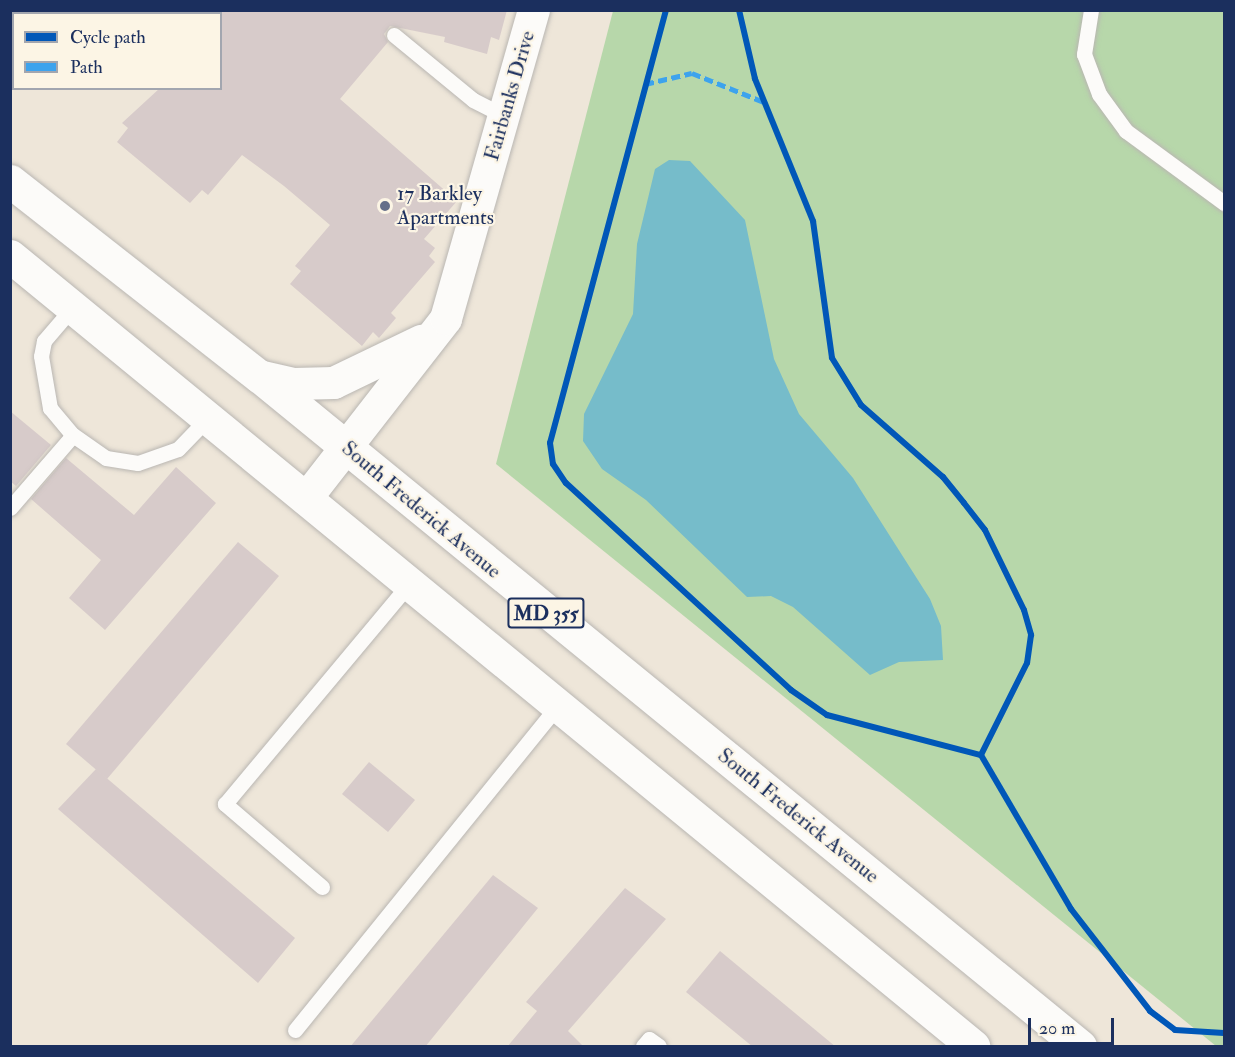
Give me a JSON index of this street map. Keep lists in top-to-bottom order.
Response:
{
  "streets": {
    "main road": ["South Frederick Avenue", "MD 355"],
    "street": ["Fairbanks Drive"]
  },
  "crossings": [
    ["Fairbanks Drive", "South Frederick Avenue"],
    ["Fairbanks Drive", "MD 355"]
  ],
  "places": ["17 Barkley Apartments"],
  "legend": ["Cycle path", "Path"],
  "scale_bar": "20 m"
}
